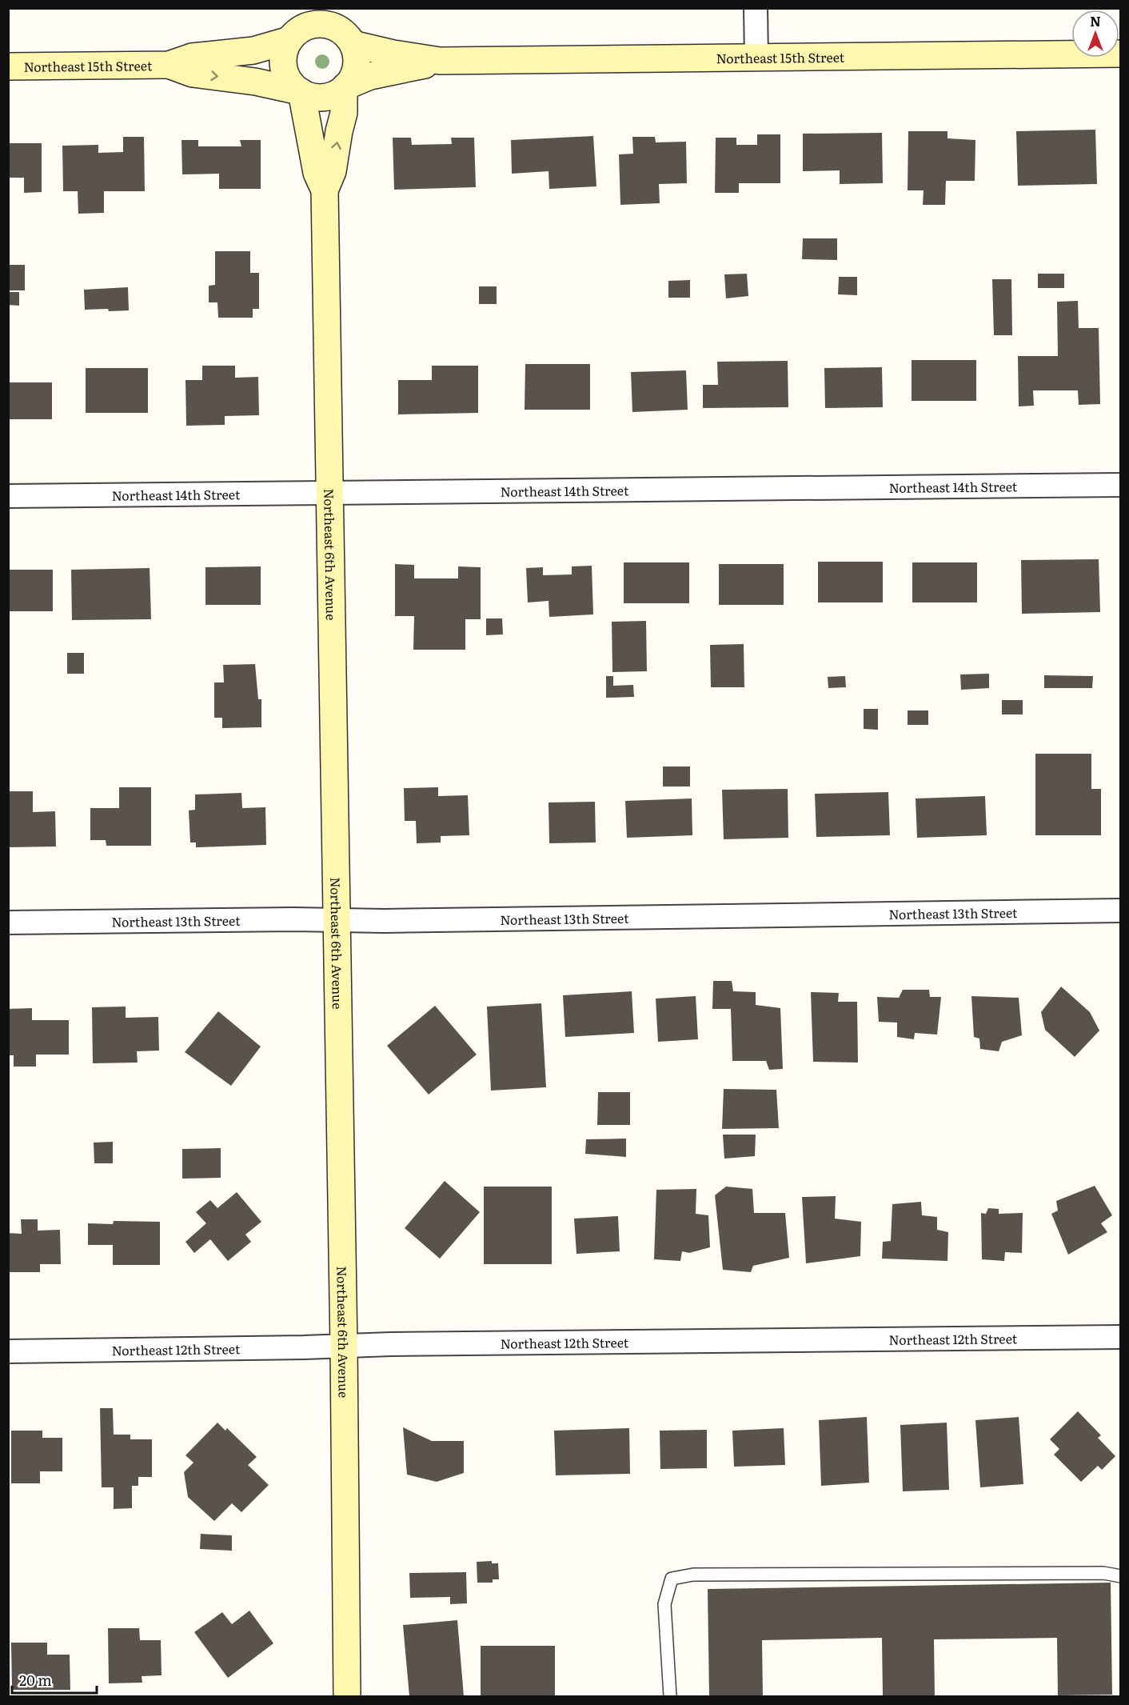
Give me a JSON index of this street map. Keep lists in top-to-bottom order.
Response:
{
  "streets": {
    "street": [
      "Northeast 15th Street",
      "Northeast 14th Street",
      "Northeast 6th Avenue",
      "Northeast 13th Street",
      "Northeast 12th Street"
    ]
  },
  "crossings": [
    ["Northeast 15th Street", "Northeast 6th Avenue"],
    ["Northeast 14th Street", "Northeast 6th Avenue"],
    ["Northeast 6th Avenue", "Northeast 13th Street"],
    ["Northeast 6th Avenue", "Northeast 12th Street"]
  ],
  "scale_bar": "20 m",
  "north": "top"
}
